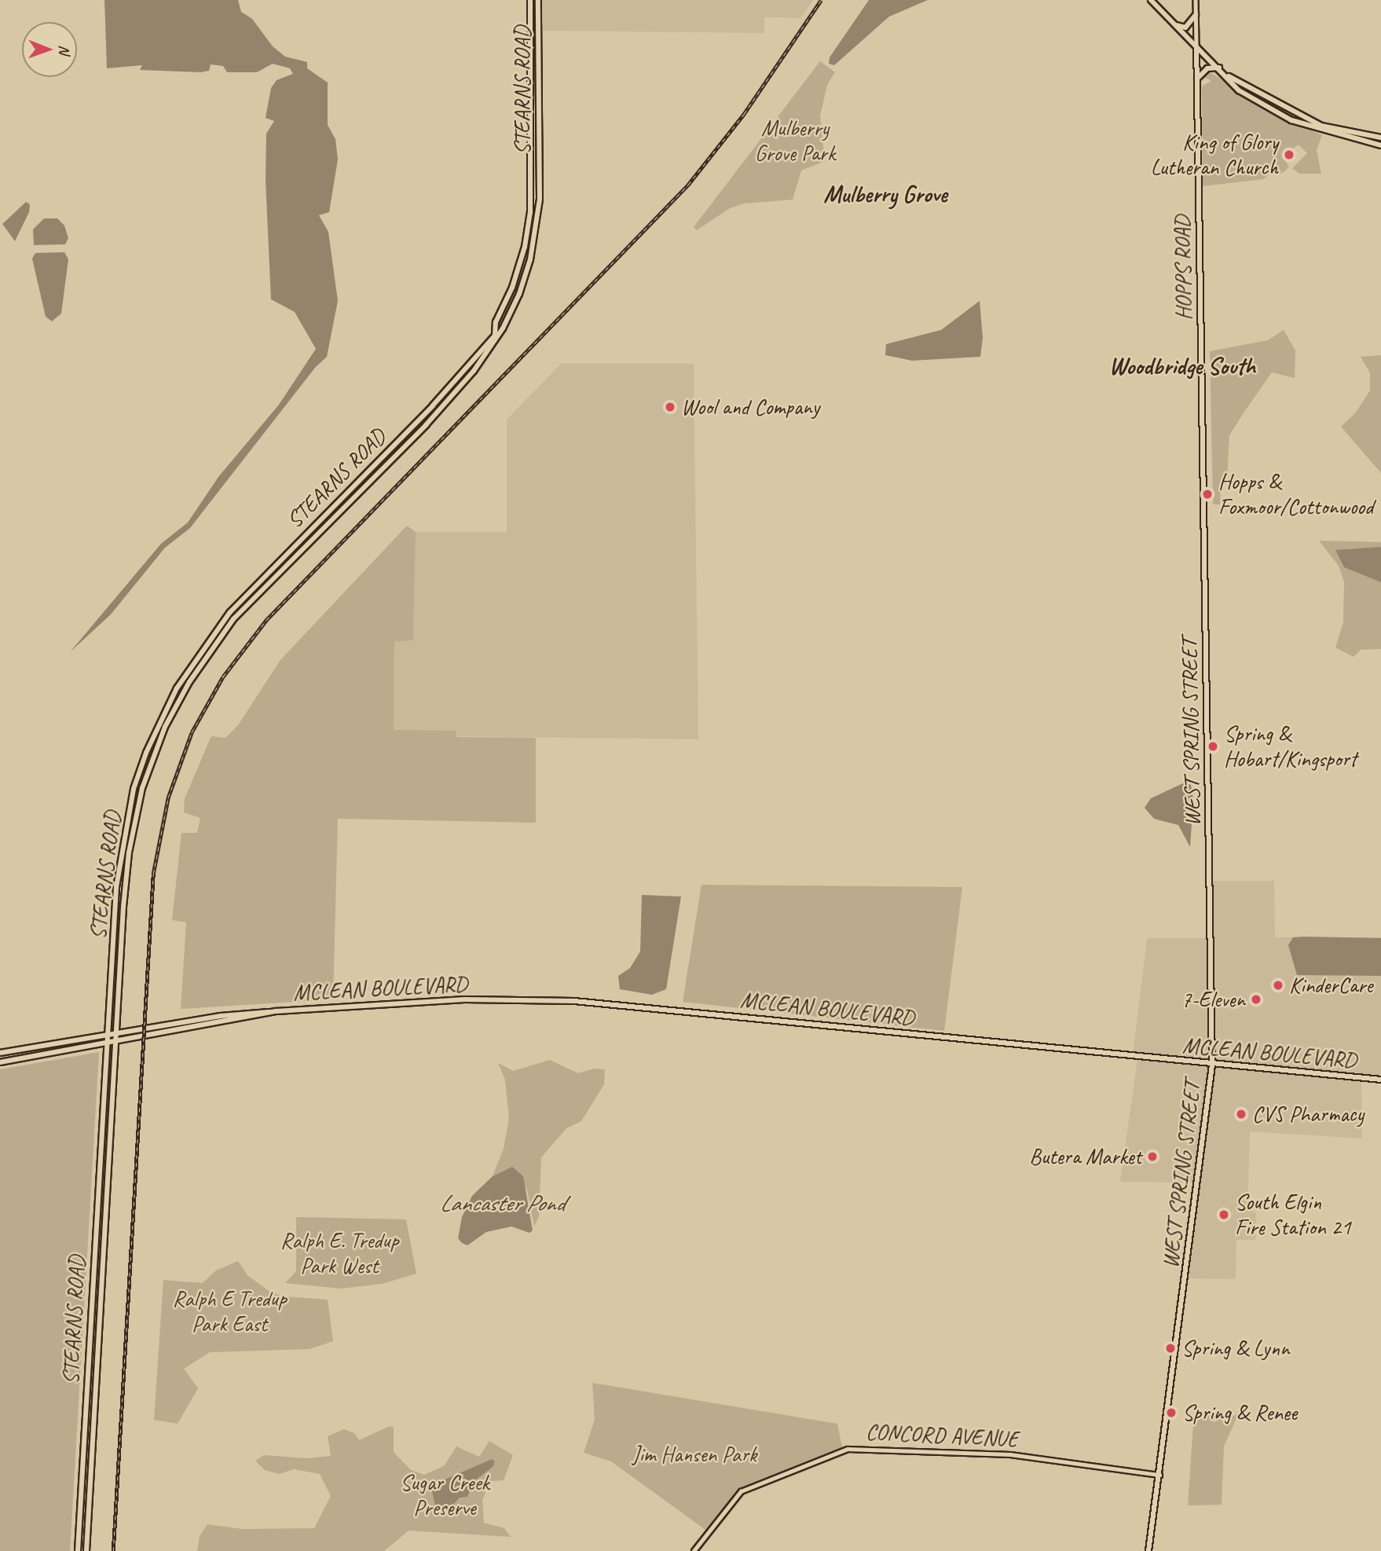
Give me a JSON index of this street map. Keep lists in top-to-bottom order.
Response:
{
  "streets": {
    "main road": [
      "STEARNS ROAD",
      "HOPPS ROAD",
      "WEST SPRING STREET",
      "MCLEAN BOULEVARD"
    ],
    "street": ["CONCORD AVENUE"]
  },
  "crossings": [
    ["STEARNS ROAD", "MCLEAN BOULEVARD"],
    ["HOPPS ROAD", "WEST SPRING STREET"],
    ["WEST SPRING STREET", "MCLEAN BOULEVARD"],
    ["WEST SPRING STREET", "CONCORD AVENUE"]
  ],
  "districts": ["Mulberry Grove", "Woodbridge South"],
  "water": ["Lancaster Pond"],
  "parks": [
    "Mulberry Grove Park",
    "Ralph E. Tredup Park West",
    "Ralph E Tredup Park East",
    "Jim Hansen Park",
    "Sugar Creek Preserve"
  ],
  "places": [
    "King of Glory Lutheran Church",
    "Wool and Company",
    "Hopps & Foxmoor/Cottonwood",
    "Spring & Hobart/Kingsport",
    "KinderCare",
    "7-Eleven",
    "CVS Pharmacy",
    "Butera Market",
    "South Elgin Fire Station 21",
    "Spring & Lynn",
    "Spring & Renee"
  ],
  "north": "right"
}
